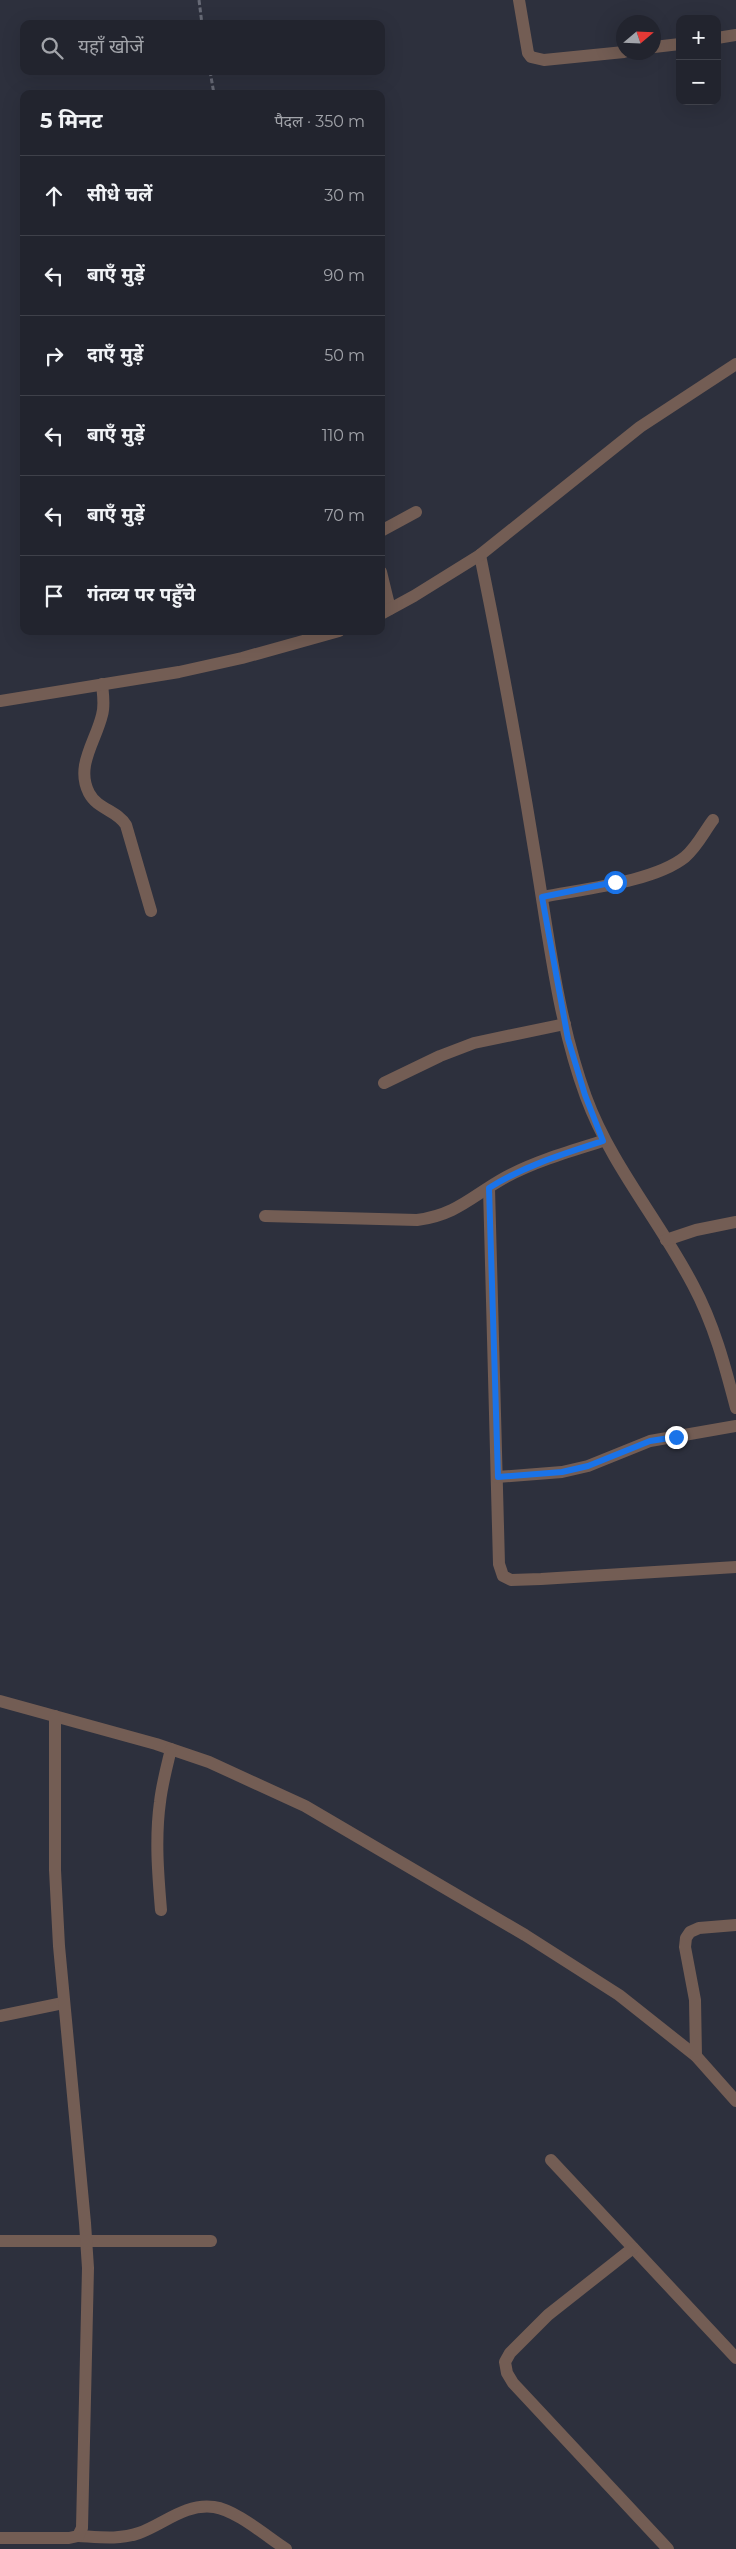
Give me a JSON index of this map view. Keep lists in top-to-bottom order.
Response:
{
  "north": "right",
  "page": {
    "map_buttons": ["+", "−"],
    "search": "यहाँ खोजें",
    "heading": ["5 मिनट", "पैदल · 350 m"],
    "list": [
      ["सीधे चलें", "30 m"],
      ["बाएँ मुड़ें", "90 m"],
      ["दाएँ मुड़ें", "50 m"],
      ["बाएँ मुड़ें", "110 m"],
      ["बाएँ मुड़ें", "70 m"],
      "गंतव्य पर पहुँचे"
    ]
  }
}
